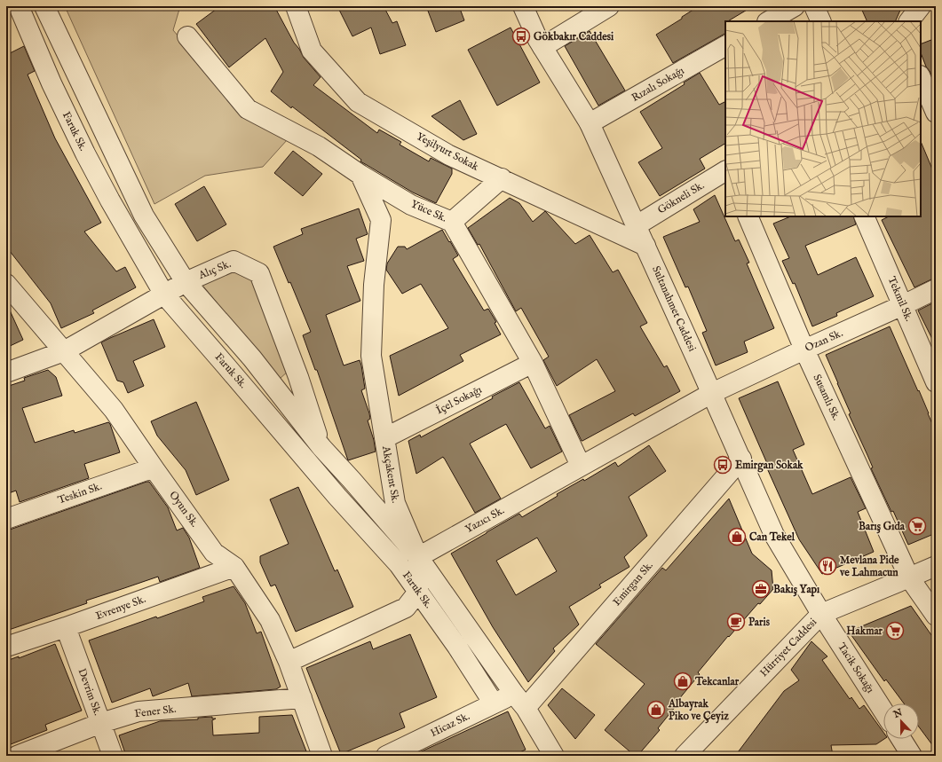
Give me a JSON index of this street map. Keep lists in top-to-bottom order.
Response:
{
  "streets": {
    "street": [
      "Rızalı Sokağı",
      "Faruk Sk.",
      "Yeşilyurt Sokak",
      "Gökneli Sk.",
      "Yüce Sk.",
      "Alıç Sk.",
      "Tekmil Sk.",
      "Sultanahmet Caddesi",
      "Ozan Sk.",
      "Susamlı Sk.",
      "İçel Sokağı",
      "Akçakent Sk.",
      "Teskin Sk.",
      "Oyun Sk.",
      "Yazıcı Sk.",
      "Emirgan Sk.",
      "Evrenye Sk.",
      "Hürriyet Caddesi",
      "Tacik Sokağı",
      "Devrim Sk.",
      "Fener Sk.",
      "Hicaz Sk."
    ]
  },
  "crossings": [
    ["Rızalı Sokağı", "Sultanahmet Caddesi"],
    ["Faruk Sk.", "Alıç Sk."],
    ["Faruk Sk.", "Hicaz Sk."],
    ["Yeşilyurt Sokak", "Sultanahmet Caddesi"],
    ["Gökneli Sk.", "Sultanahmet Caddesi"],
    ["Yüce Sk.", "İçel Sokağı"],
    ["Yüce Sk.", "Akçakent Sk."],
    ["Yüce Sk.", "Yazıcı Sk."],
    ["Alıç Sk.", "Oyun Sk."],
    ["Tekmil Sk.", "Ozan Sk."],
    ["Sultanahmet Caddesi", "Ozan Sk."],
    ["Sultanahmet Caddesi", "Yazıcı Sk."],
    ["Sultanahmet Caddesi", "Emirgan Sk."],
    ["Sultanahmet Caddesi", "Hürriyet Caddesi"],
    ["Sultanahmet Caddesi", "Tacik Sokağı"],
    ["Ozan Sk.", "Susamlı Sk."],
    ["Ozan Sk.", "Yazıcı Sk."],
    ["Susamlı Sk.", "Hürriyet Caddesi"],
    ["İçel Sokağı", "Akçakent Sk."],
    ["Akçakent Sk.", "Yazıcı Sk."],
    ["Akçakent Sk.", "Emirgan Sk."],
    ["Akçakent Sk.", "Hicaz Sk."],
    ["Teskin Sk.", "Oyun Sk."],
    ["Oyun Sk.", "Evrenye Sk."],
    ["Oyun Sk.", "Fener Sk."],
    ["Emirgan Sk.", "Hicaz Sk."],
    ["Evrenye Sk.", "Devrim Sk."],
    ["Hürriyet Caddesi", "Tacik Sokağı"],
    ["Devrim Sk.", "Fener Sk."]
  ],
  "places": {
    "bus stop": ["Gökbakır Caddesi", "Emirgan Sokak"],
    "supermarket": ["Barış Gıda", "Hakmar"],
    "shop": ["Can Tekel", "Tekcanlar", "Albayrak Piko ve Çeyiz"],
    "restaurant": ["Mevlana Pide ve Lahmacun"],
    "office": ["Bakış Yapı"],
    "cafe": ["Paris"]
  },
  "north": "top"
}
